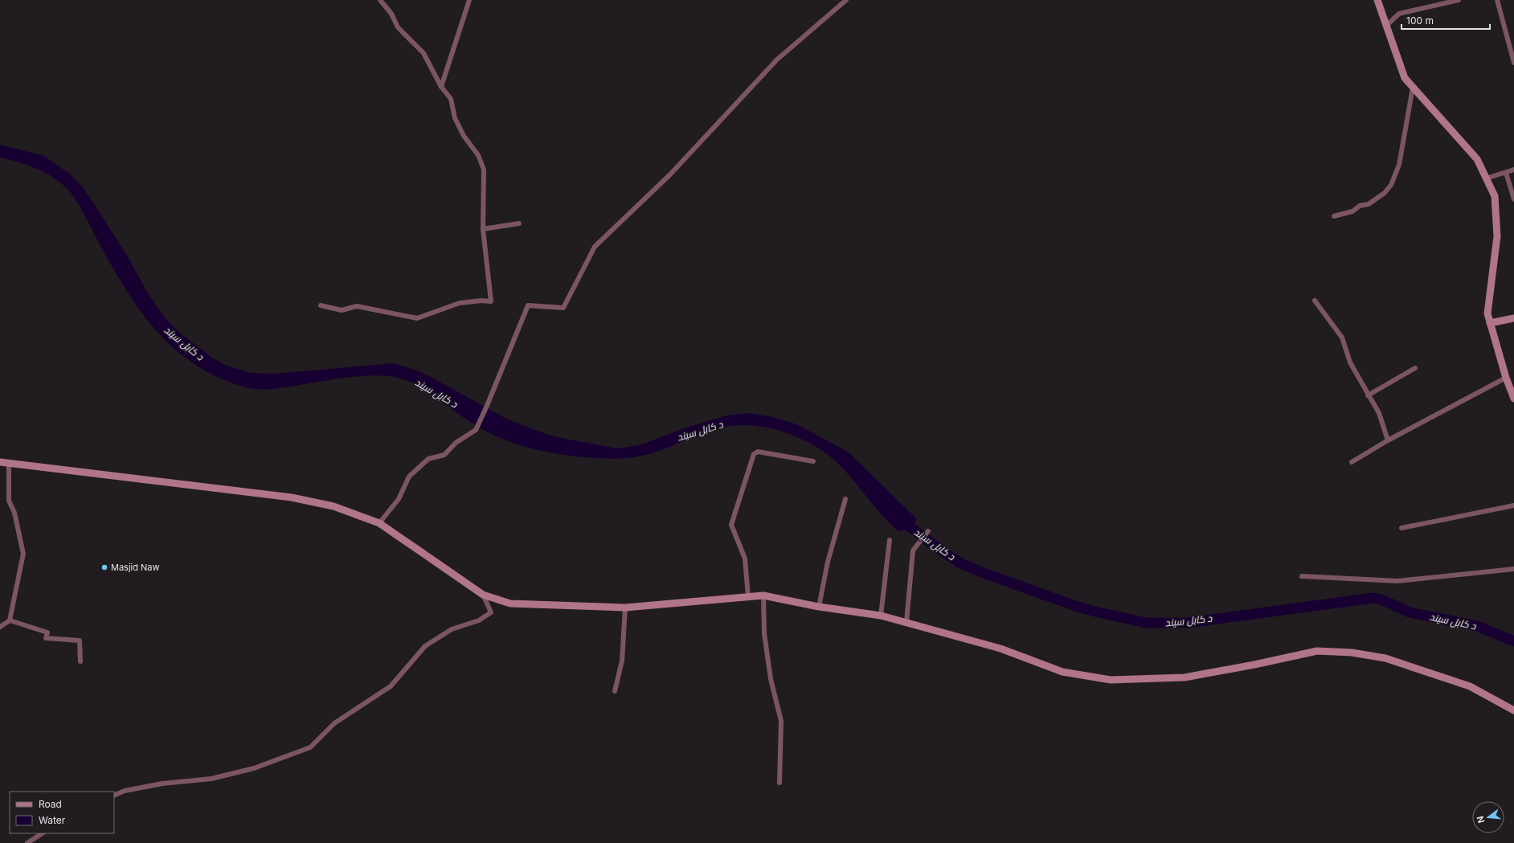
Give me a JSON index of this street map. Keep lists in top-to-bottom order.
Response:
{
  "water": ["د کابل سيند"],
  "places": ["Masjid Naw"],
  "legend": ["Road", "Water"],
  "scale_bar": "100 m",
  "north": "left"
}
